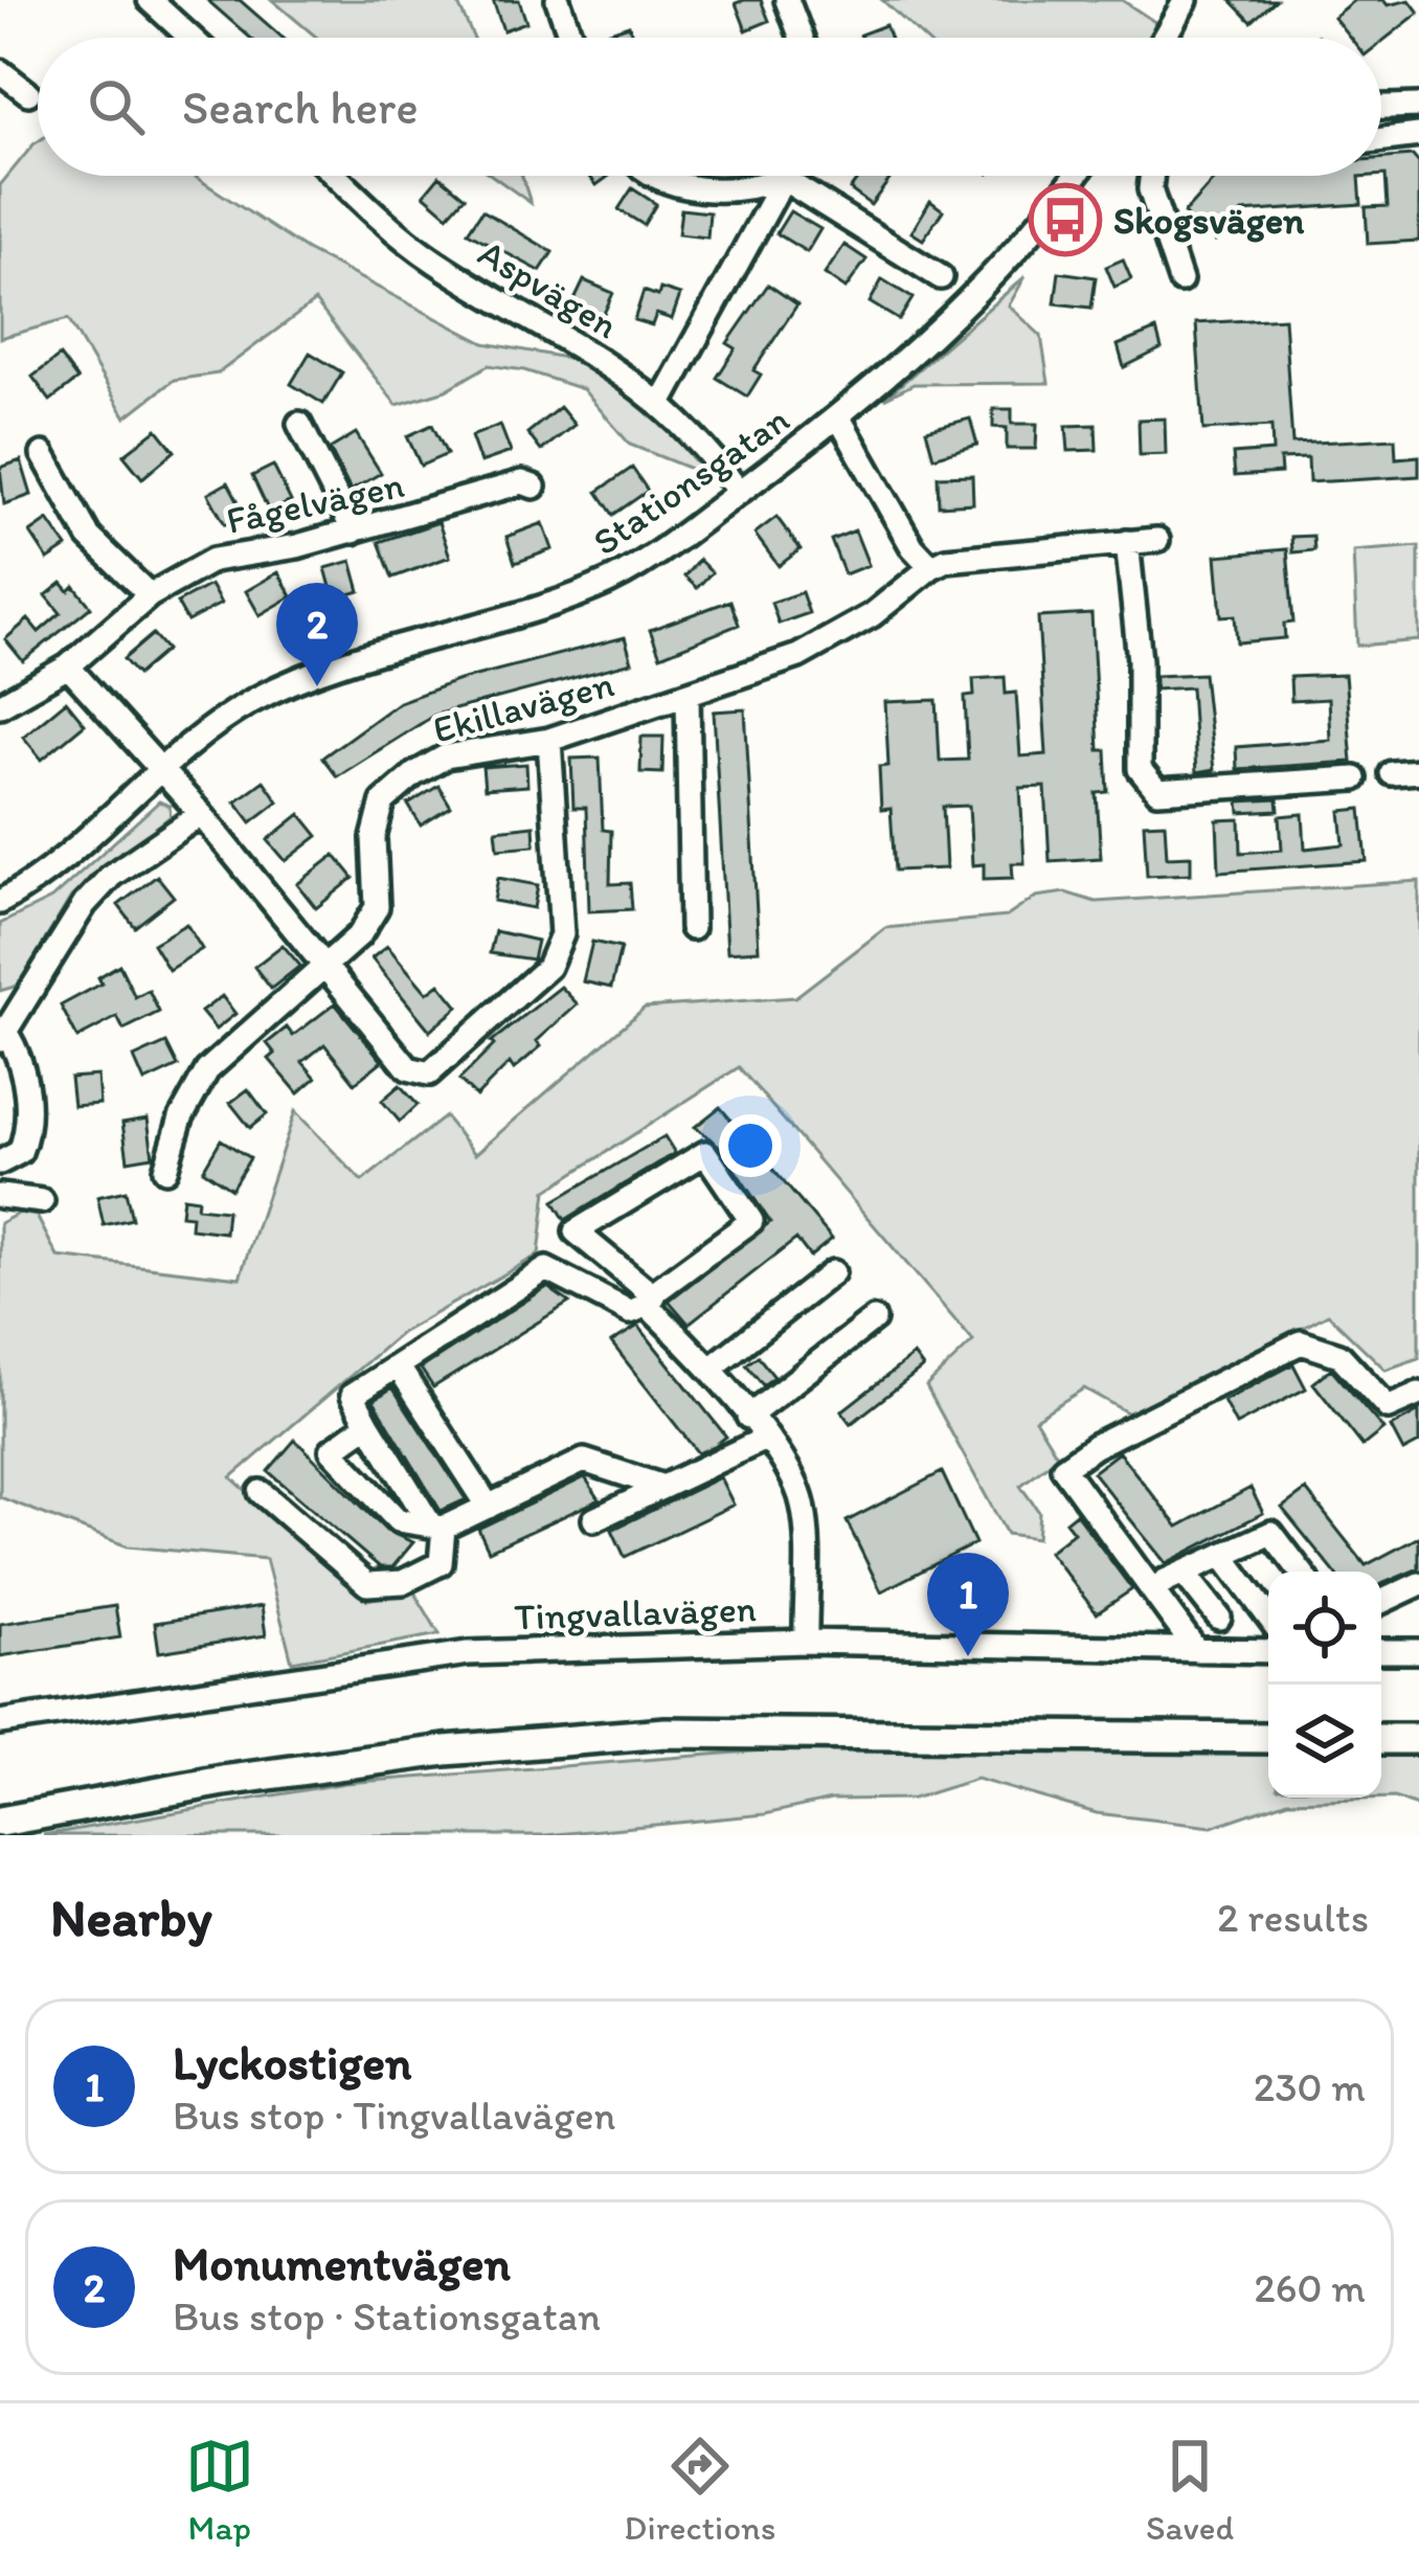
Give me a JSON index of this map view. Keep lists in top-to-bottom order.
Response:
{
  "streets": {
    "street": [
      "Aspvägen",
      "Stationsgatan",
      "Fågelvägen",
      "Ekillavägen",
      "Tingvallavägen"
    ]
  },
  "crossings": [
    ["Aspvägen", "Stationsgatan"]
  ],
  "places": {
    "bus stop": ["Skogsvägen"]
  },
  "page": {
    "search": "Search here",
    "pins": ["2", "1"],
    "heading": ["Nearby", "2 results"],
    "list": [
      {
        "mark": "1",
        "name": "Lyckostigen",
        "note": "Bus stop · Tingvallavägen",
        "value": "230 m"
      },
      {
        "mark": "2",
        "name": "Monumentvägen",
        "note": "Bus stop · Stationsgatan",
        "value": "260 m"
      }
    ],
    "nav": ["Map", "Directions", "Saved"]
  }
}
